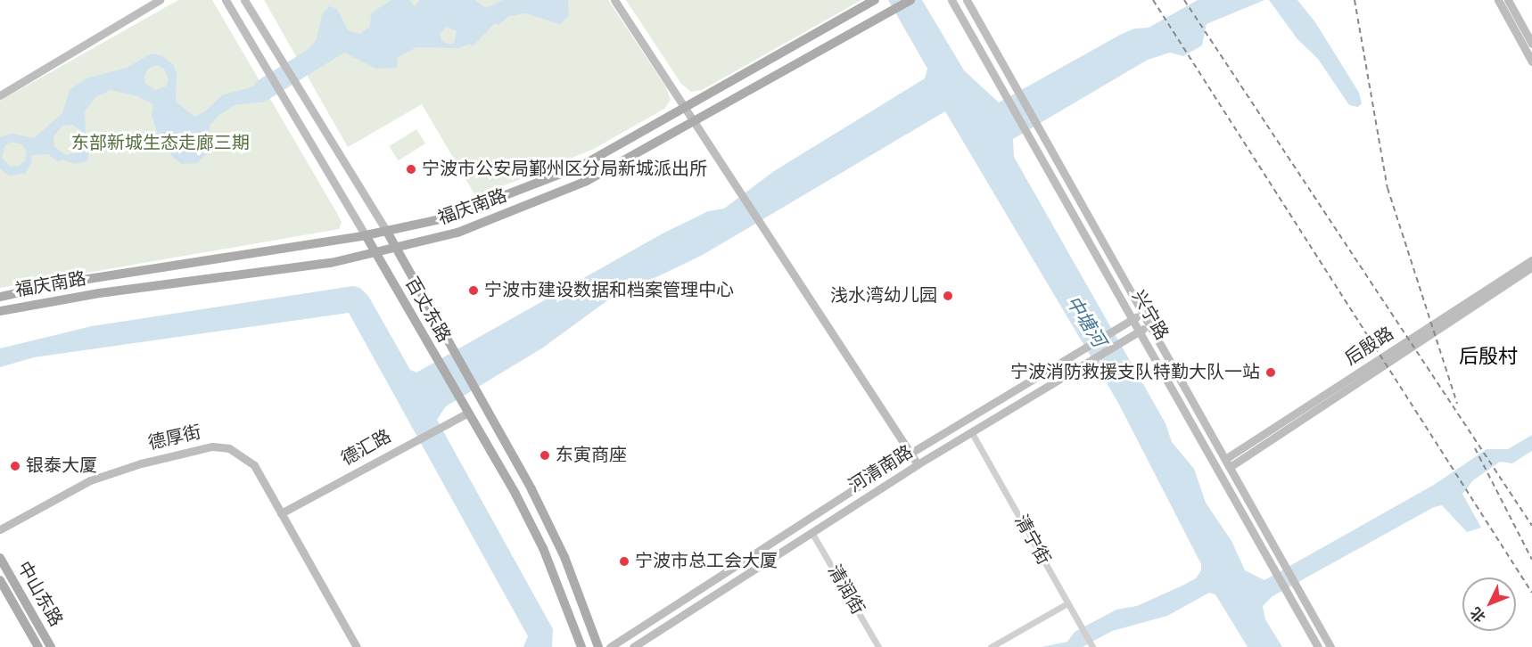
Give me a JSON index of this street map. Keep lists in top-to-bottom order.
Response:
{
  "streets": {
    "main road": [
      "福庆南路",
      "百丈东路",
      "兴宁路",
      "后殷路",
      "德厚街",
      "德汇路",
      "河清南路",
      "中山东路"
    ],
    "street": ["清宁街", "清润街"]
  },
  "crossings": [
    ["福庆南路", "百丈东路"],
    ["百丈东路", "德汇路"],
    ["兴宁路", "河清南路"],
    ["德厚街", "德汇路"],
    ["河清南路", "清宁街"],
    ["河清南路", "清润街"]
  ],
  "districts": ["后殷村"],
  "water": ["中塘河"],
  "parks": ["东部新城生态走廊三期"],
  "places": [
    "宁波市公安局鄞州区分局新城派出所",
    "宁波市建设数据和档案管理中心",
    "浅水湾幼儿园",
    "宁波消防救援支队特勤大队一站",
    "东寅商座",
    "银泰大厦",
    "宁波市总工会大厦"
  ],
  "north": "bottom left"
}
